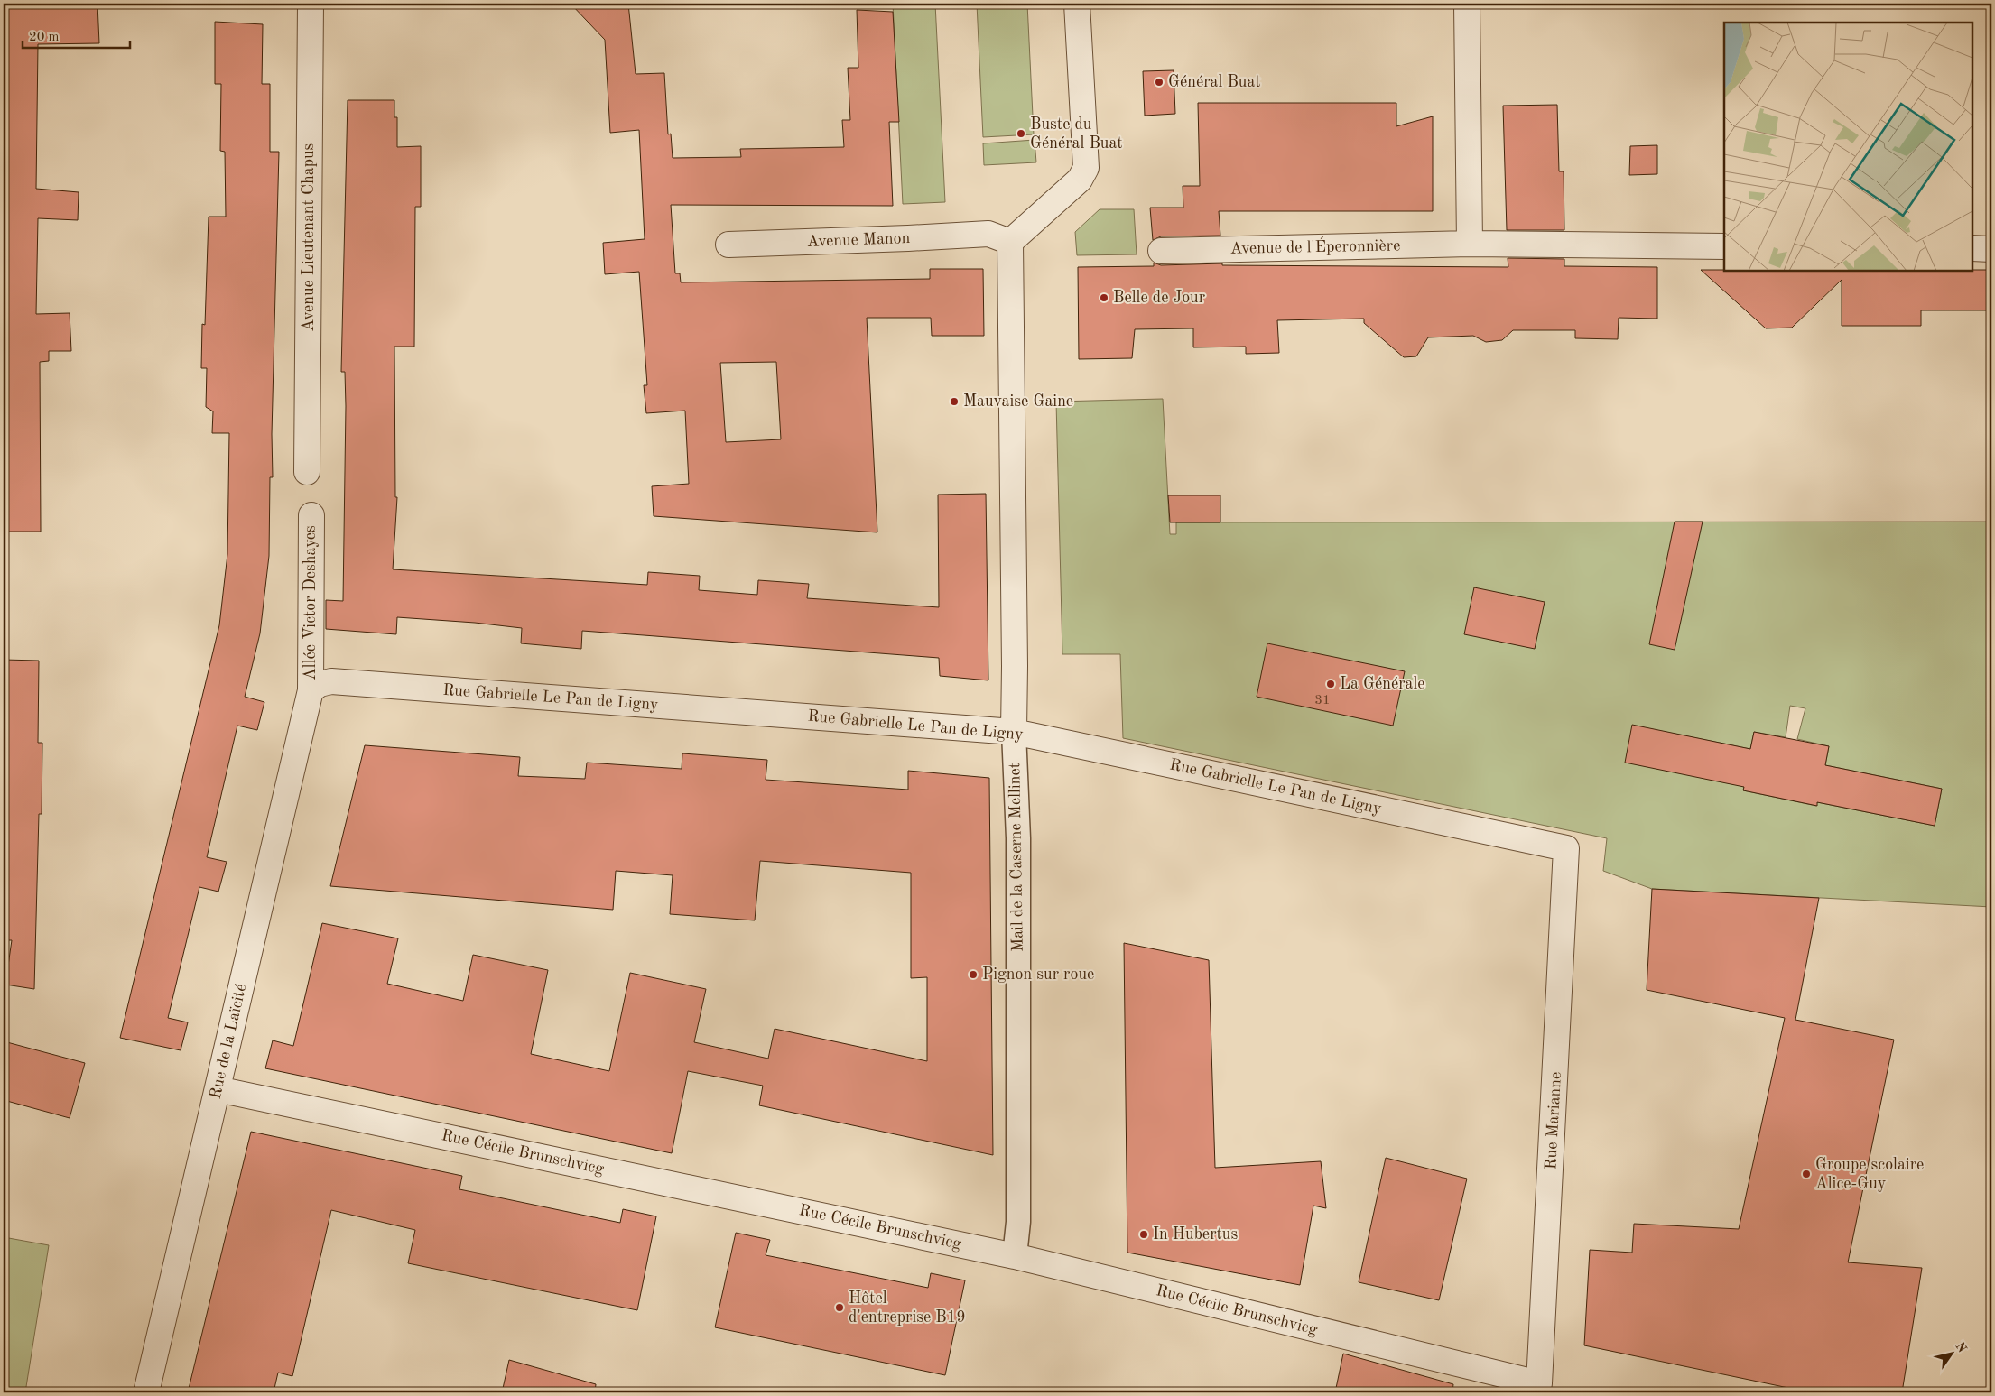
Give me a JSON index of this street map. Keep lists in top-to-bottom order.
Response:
{
  "streets": {
    "street": [
      "Avenue Lieutenant Chapus",
      "Avenue Manon",
      "Avenue de l'Éperonnière",
      "Allée Victor Deshayes",
      "Rue Gabrielle Le Pan de Ligny",
      "Mail de la Caserne Mellinet",
      "Rue de la Laïcité",
      "Rue Marianne",
      "Rue Cécile Brunschvicg"
    ]
  },
  "crossings": [
    ["Avenue Manon", "Mail de la Caserne Mellinet"],
    ["Allée Victor Deshayes", "Rue Gabrielle Le Pan de Ligny"],
    ["Allée Victor Deshayes", "Rue de la Laïcité"],
    ["Rue Gabrielle Le Pan de Ligny", "Mail de la Caserne Mellinet"],
    ["Rue Gabrielle Le Pan de Ligny", "Rue de la Laïcité"],
    ["Rue Gabrielle Le Pan de Ligny", "Rue Marianne"],
    ["Mail de la Caserne Mellinet", "Rue Cécile Brunschvicg"],
    ["Rue de la Laïcité", "Rue Cécile Brunschvicg"],
    ["Rue Marianne", "Rue Cécile Brunschvicg"]
  ],
  "places": [
    "Général Buat",
    "Buste du Général Buat",
    "Belle de Jour",
    "Mauvaise Gaine",
    "La Générale",
    "Pignon sur roue",
    "Groupe scolaire Alice-Guy",
    "In Hubertus",
    "Hôtel d'entreprise B19"
  ],
  "house_numbers": ["31"],
  "scale_bar": "20 m",
  "north": "top right"
}
